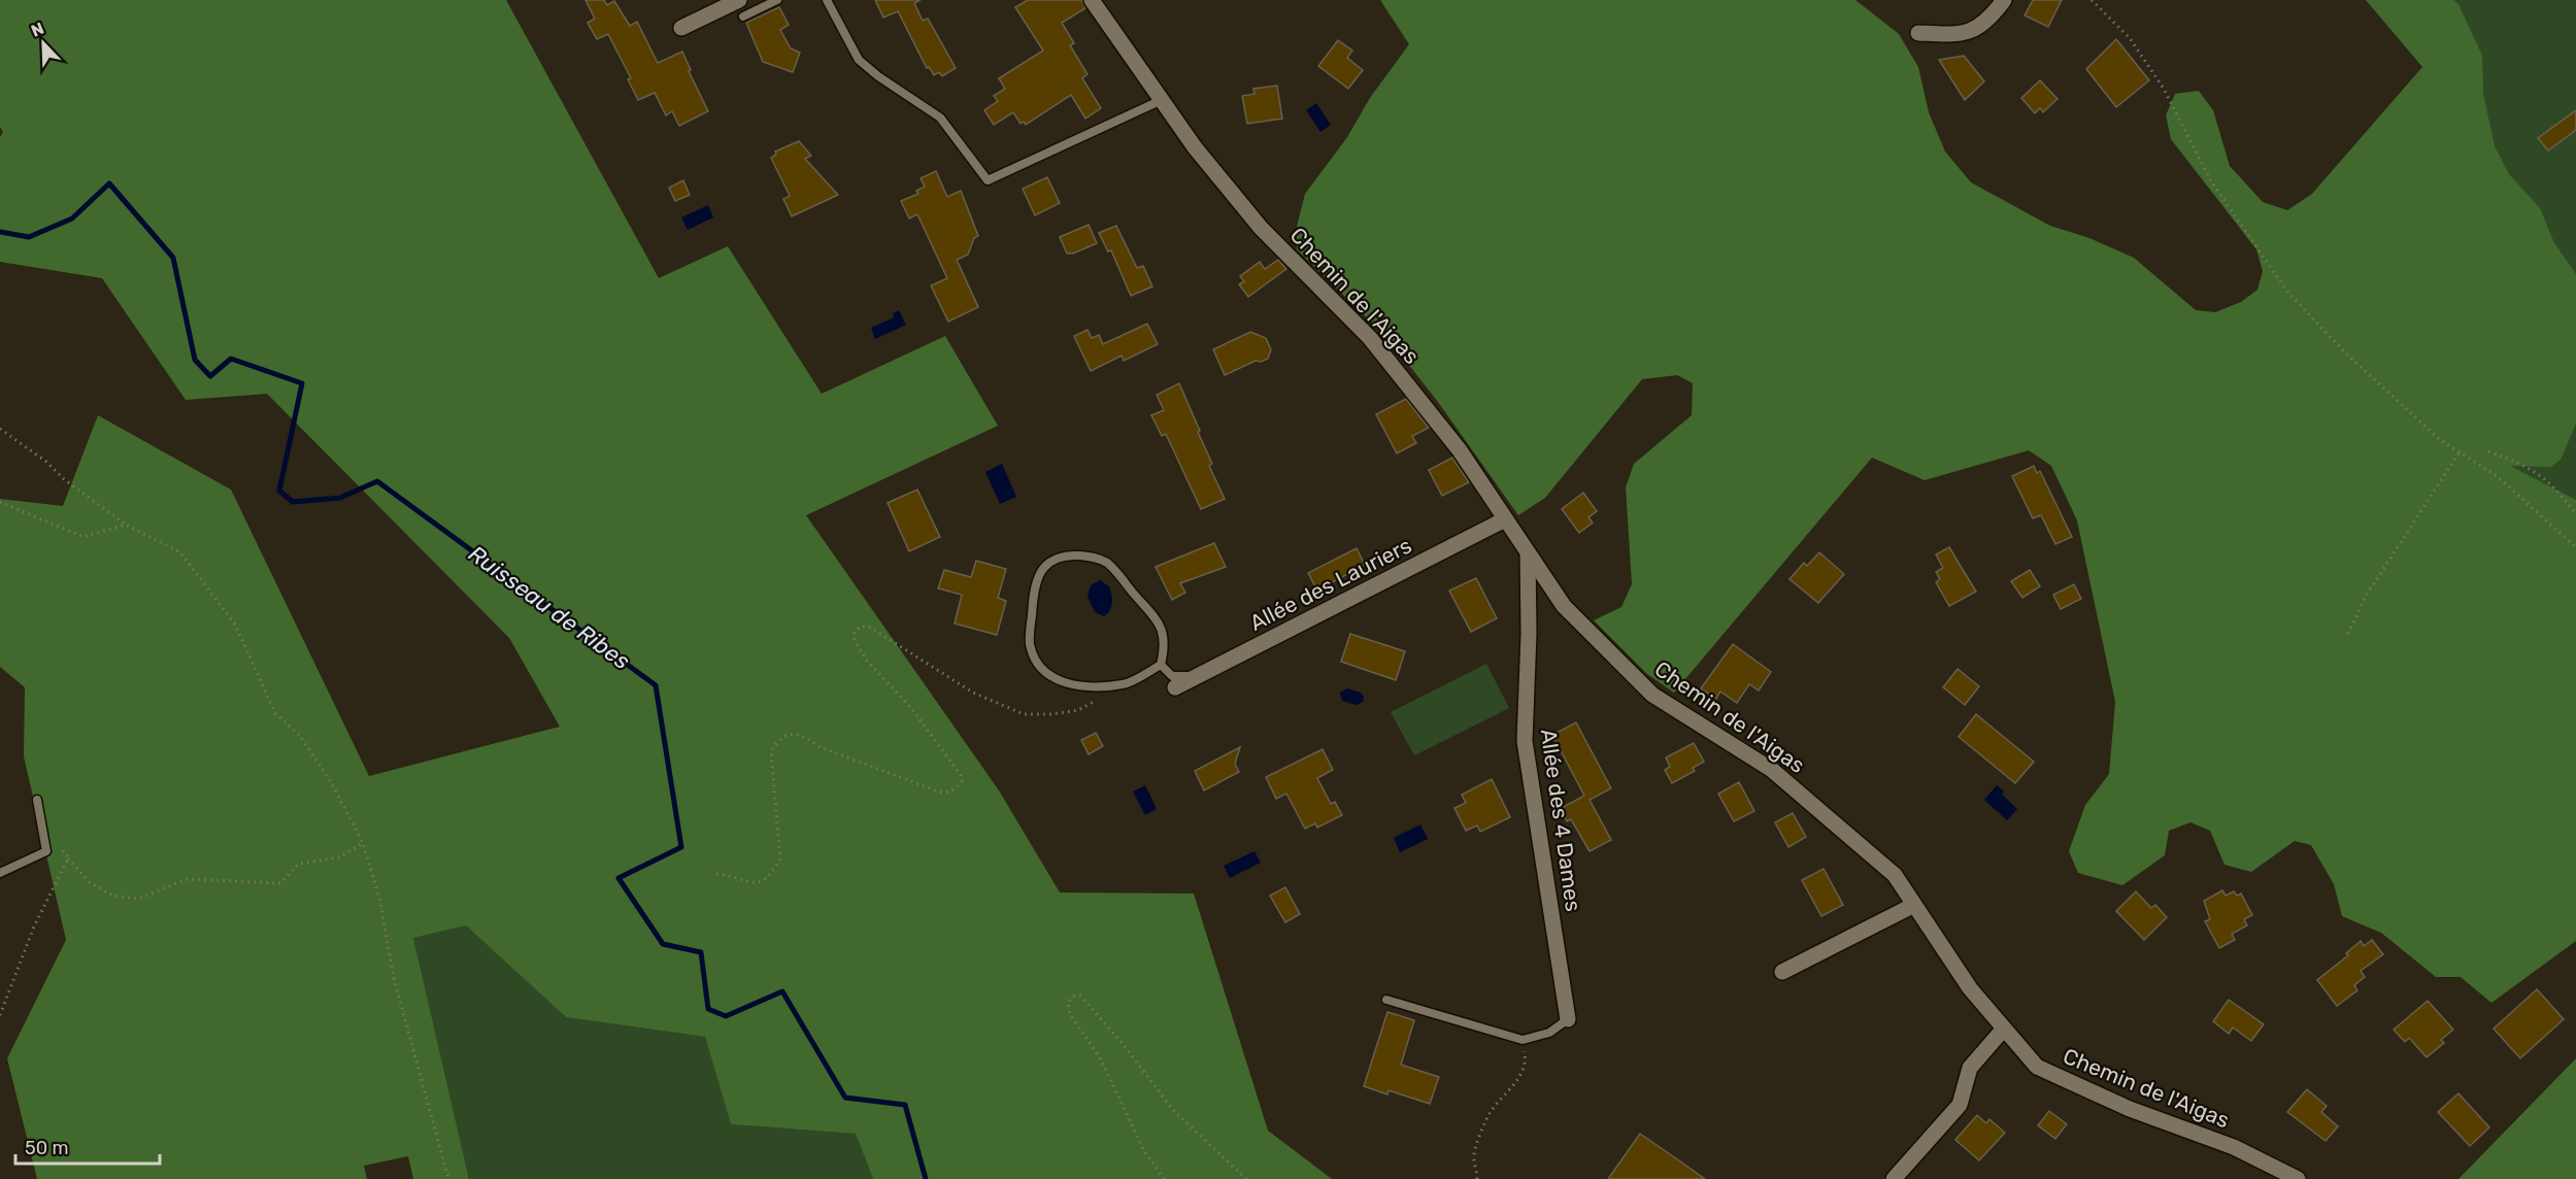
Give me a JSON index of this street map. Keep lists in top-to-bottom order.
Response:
{
  "streets": {
    "street": ["Chemin de l'Aigas", "Allée des Lauriers", "Allée des 4 Dames"]
  },
  "crossings": [
    ["Chemin de l'Aigas", "Allée des Lauriers"],
    ["Chemin de l'Aigas", "Allée des 4 Dames"]
  ],
  "water": ["Ruisseau de Ribes"],
  "scale_bar": "50 m",
  "north": "top left"
}
